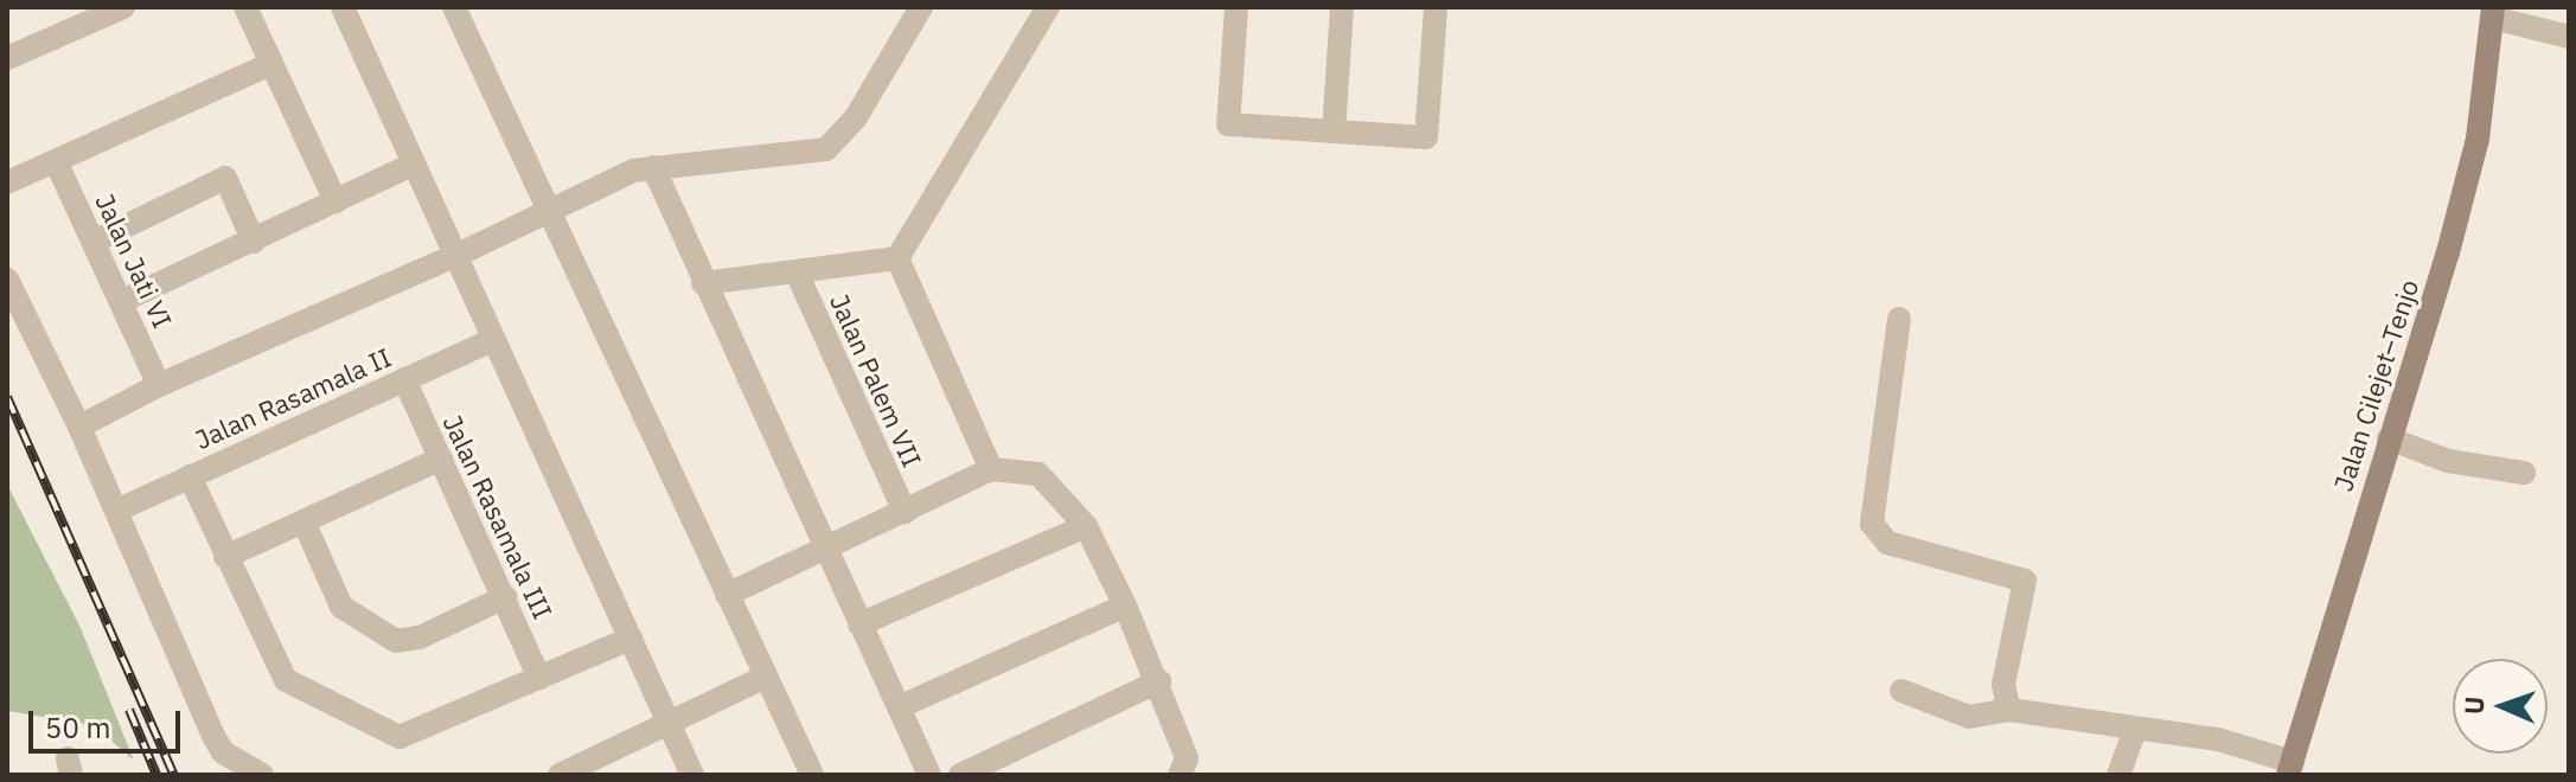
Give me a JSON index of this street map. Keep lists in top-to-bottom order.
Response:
{
  "streets": {
    "main road": ["Jalan Cilejet–Tenjo"],
    "street": [
      "Jalan Jati VI",
      "Jalan Palem VII",
      "Jalan Rasamala II",
      "Jalan Rasamala III"
    ]
  },
  "crossings": [
    ["Jalan Rasamala II", "Jalan Rasamala III"]
  ],
  "scale_bar": "50 m",
  "north": "left"
}
